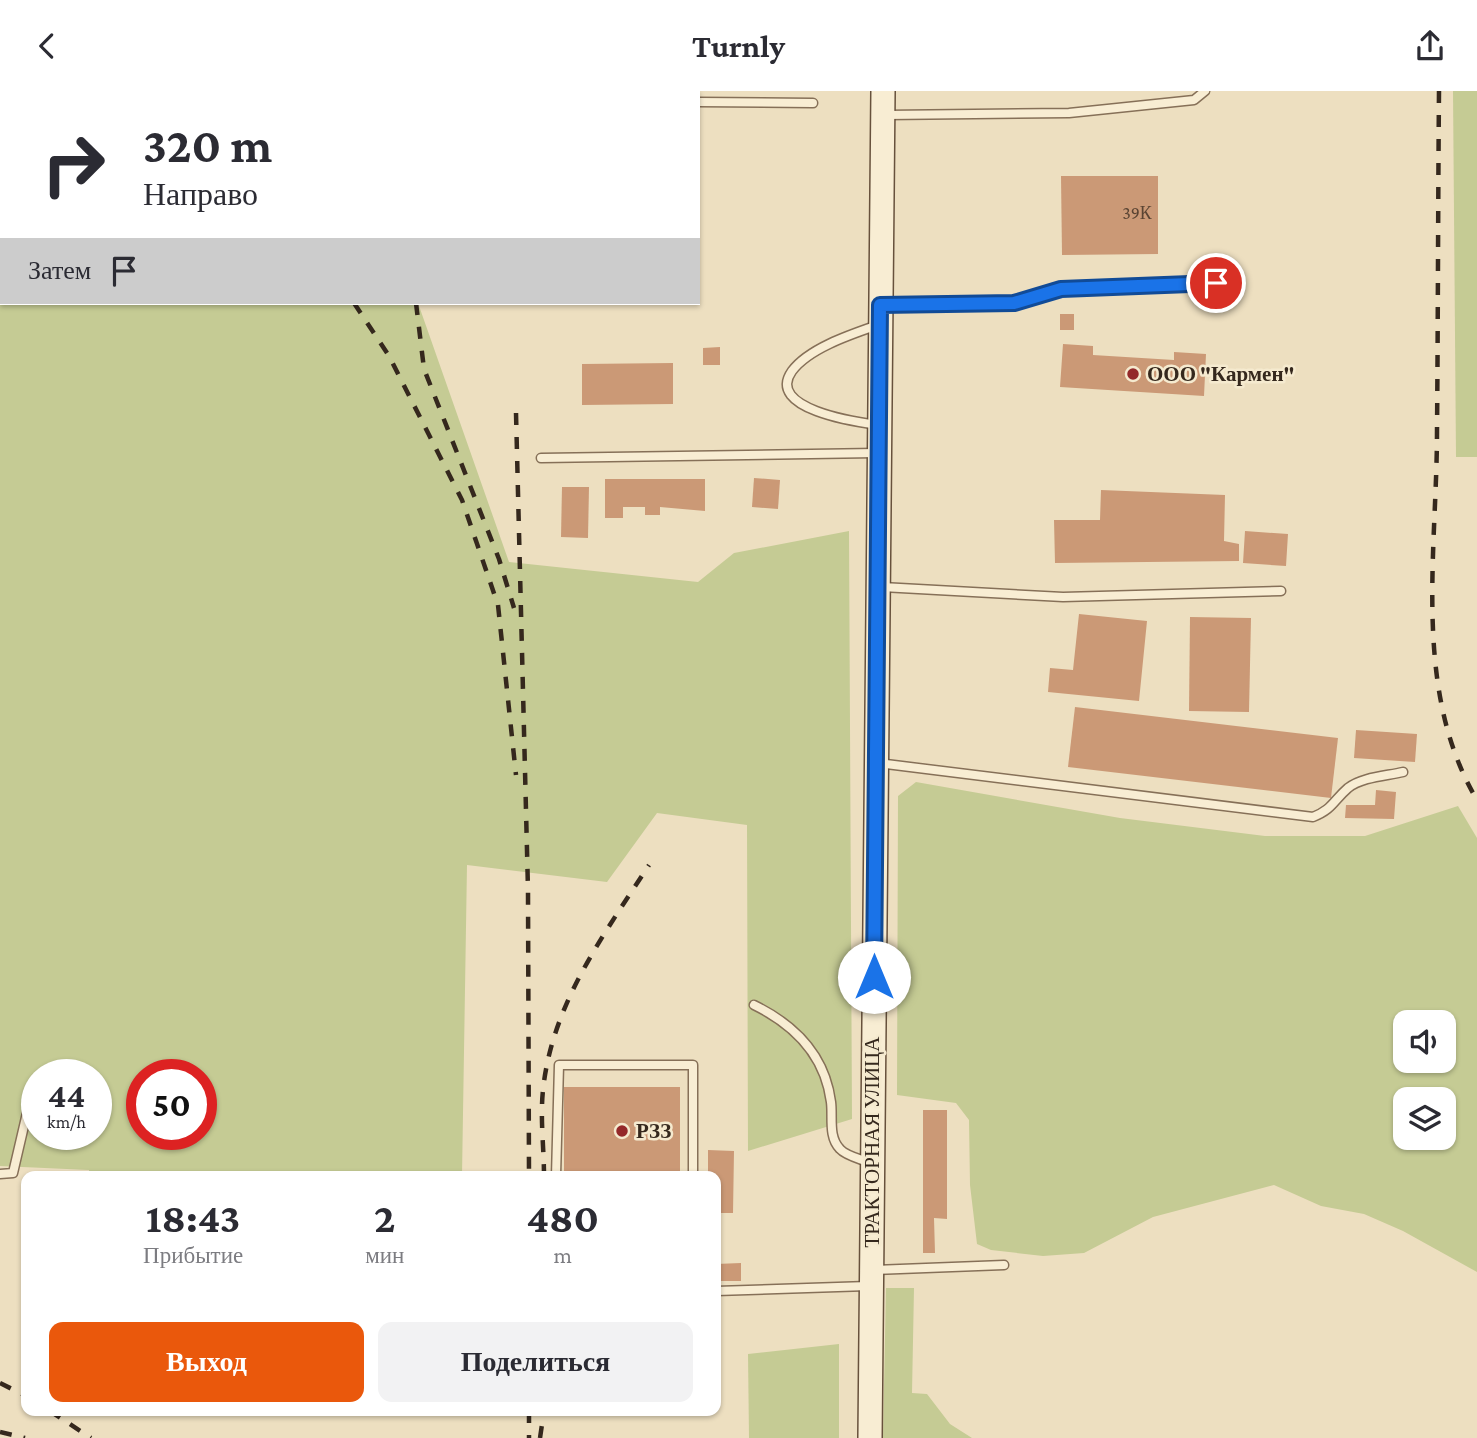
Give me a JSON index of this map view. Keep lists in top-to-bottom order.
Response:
{
  "streets": {
    "main road": ["ТРАКТОРНАЯ УЛИЦА"]
  },
  "places": ["ООО \"Кармен\"", "РЗЗ"],
  "house_numbers": ["39К"],
  "page": {
    "header": "Turnly",
    "turn": ["320 m", "Направо"],
    "then": "Затем",
    "speed": "44 km/h",
    "limit": "50",
    "eta": [
      "18:43",
      "Прибытие",
      "2",
      "мин",
      "480",
      "m"
    ],
    "buttons": ["Выход", "Поделиться"]
  }
}
